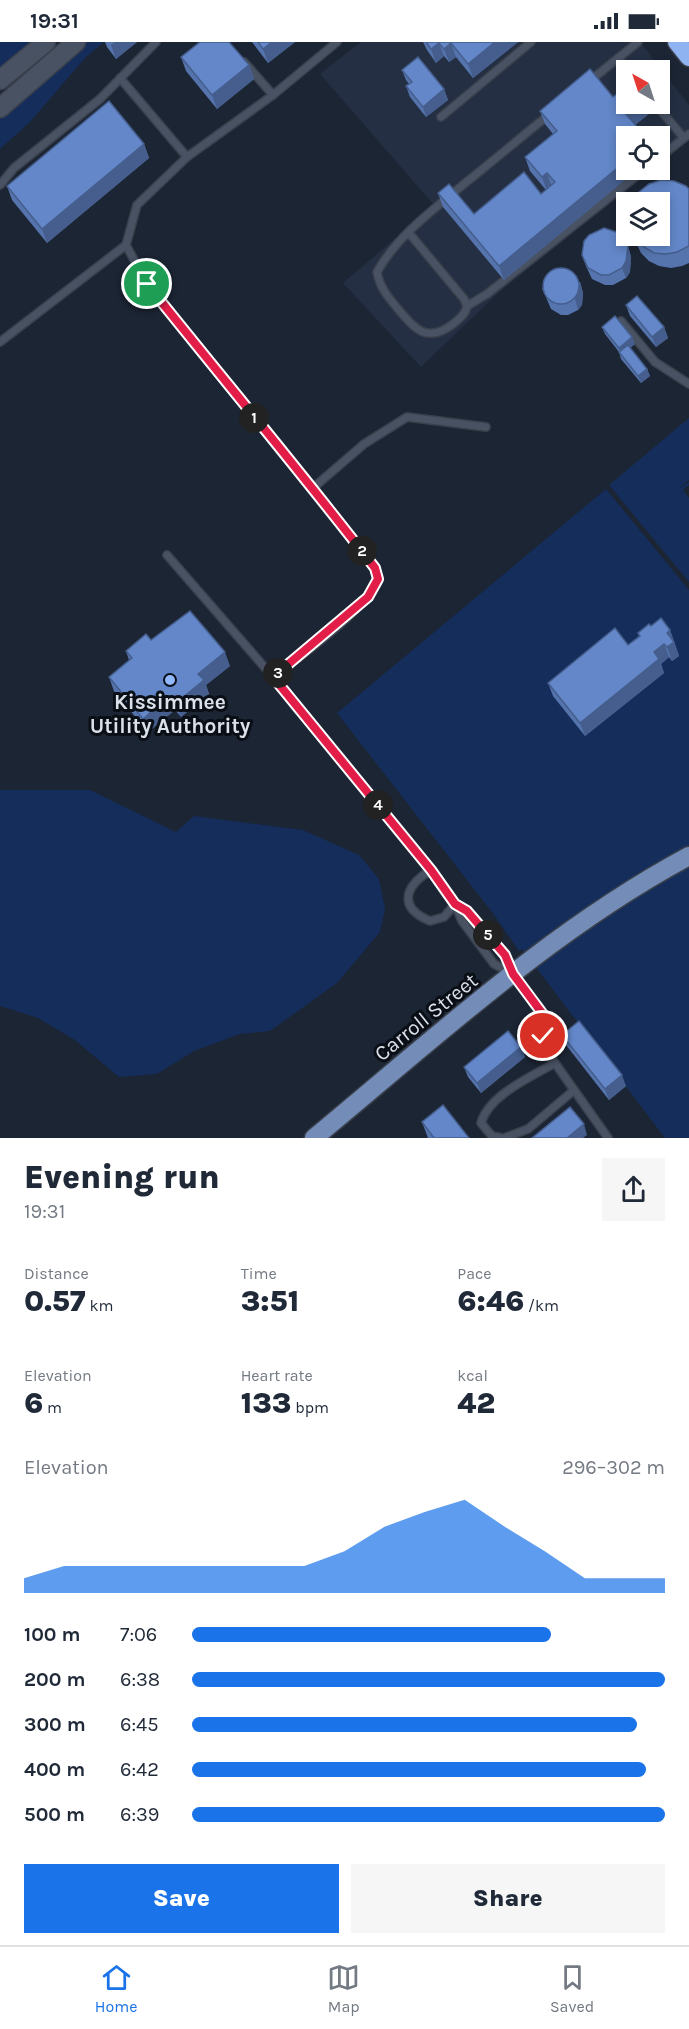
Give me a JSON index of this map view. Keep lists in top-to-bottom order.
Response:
{
  "streets": {
    "main road": ["Carroll Street"]
  },
  "places": ["Kissimmee Utility Authority"],
  "north": "top left",
  "page": {
    "status": "19:31",
    "pins": [
      "1",
      "2",
      "3",
      "4",
      "5"
    ],
    "heading": ["Evening run", "19:31"],
    "stats": [
      ["Distance", "0.57 km"],
      ["Time", "3:51"],
      ["Pace", "6:46 /km"],
      ["Elevation", "6 m"],
      ["Heart rate", "133 bpm"],
      ["kcal", "42"]
    ],
    "chart": ["Elevation", "296–302 m"],
    "list": [
      {
        "name": "100 m",
        "note": "7:06"
      },
      {
        "name": "200 m",
        "note": "6:38"
      },
      {
        "name": "300 m",
        "note": "6:45"
      },
      {
        "name": "400 m",
        "note": "6:42"
      },
      {
        "name": "500 m",
        "note": "6:39"
      }
    ],
    "buttons": ["Save", "Share"],
    "tabs": ["Home", "Map", "Saved"]
  }
}
